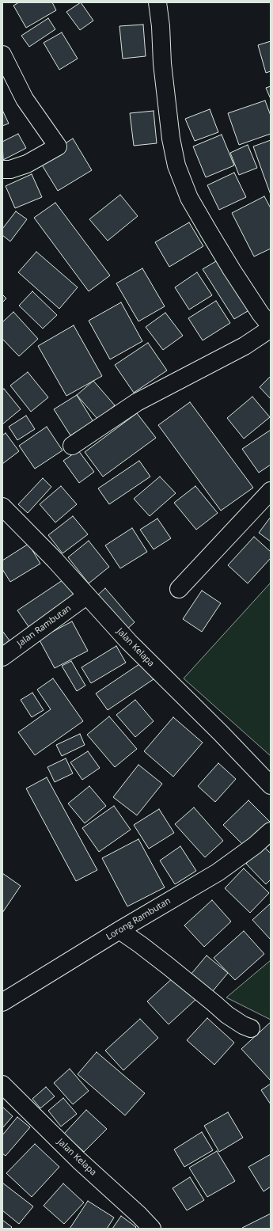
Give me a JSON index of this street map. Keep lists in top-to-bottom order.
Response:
{
  "streets": {
    "street": ["Jalan Rambutan", "Jalan Kelapa", "Lorong Rambutan"]
  },
  "crossings": [
    ["Jalan Rambutan", "Jalan Kelapa"]
  ]
}
